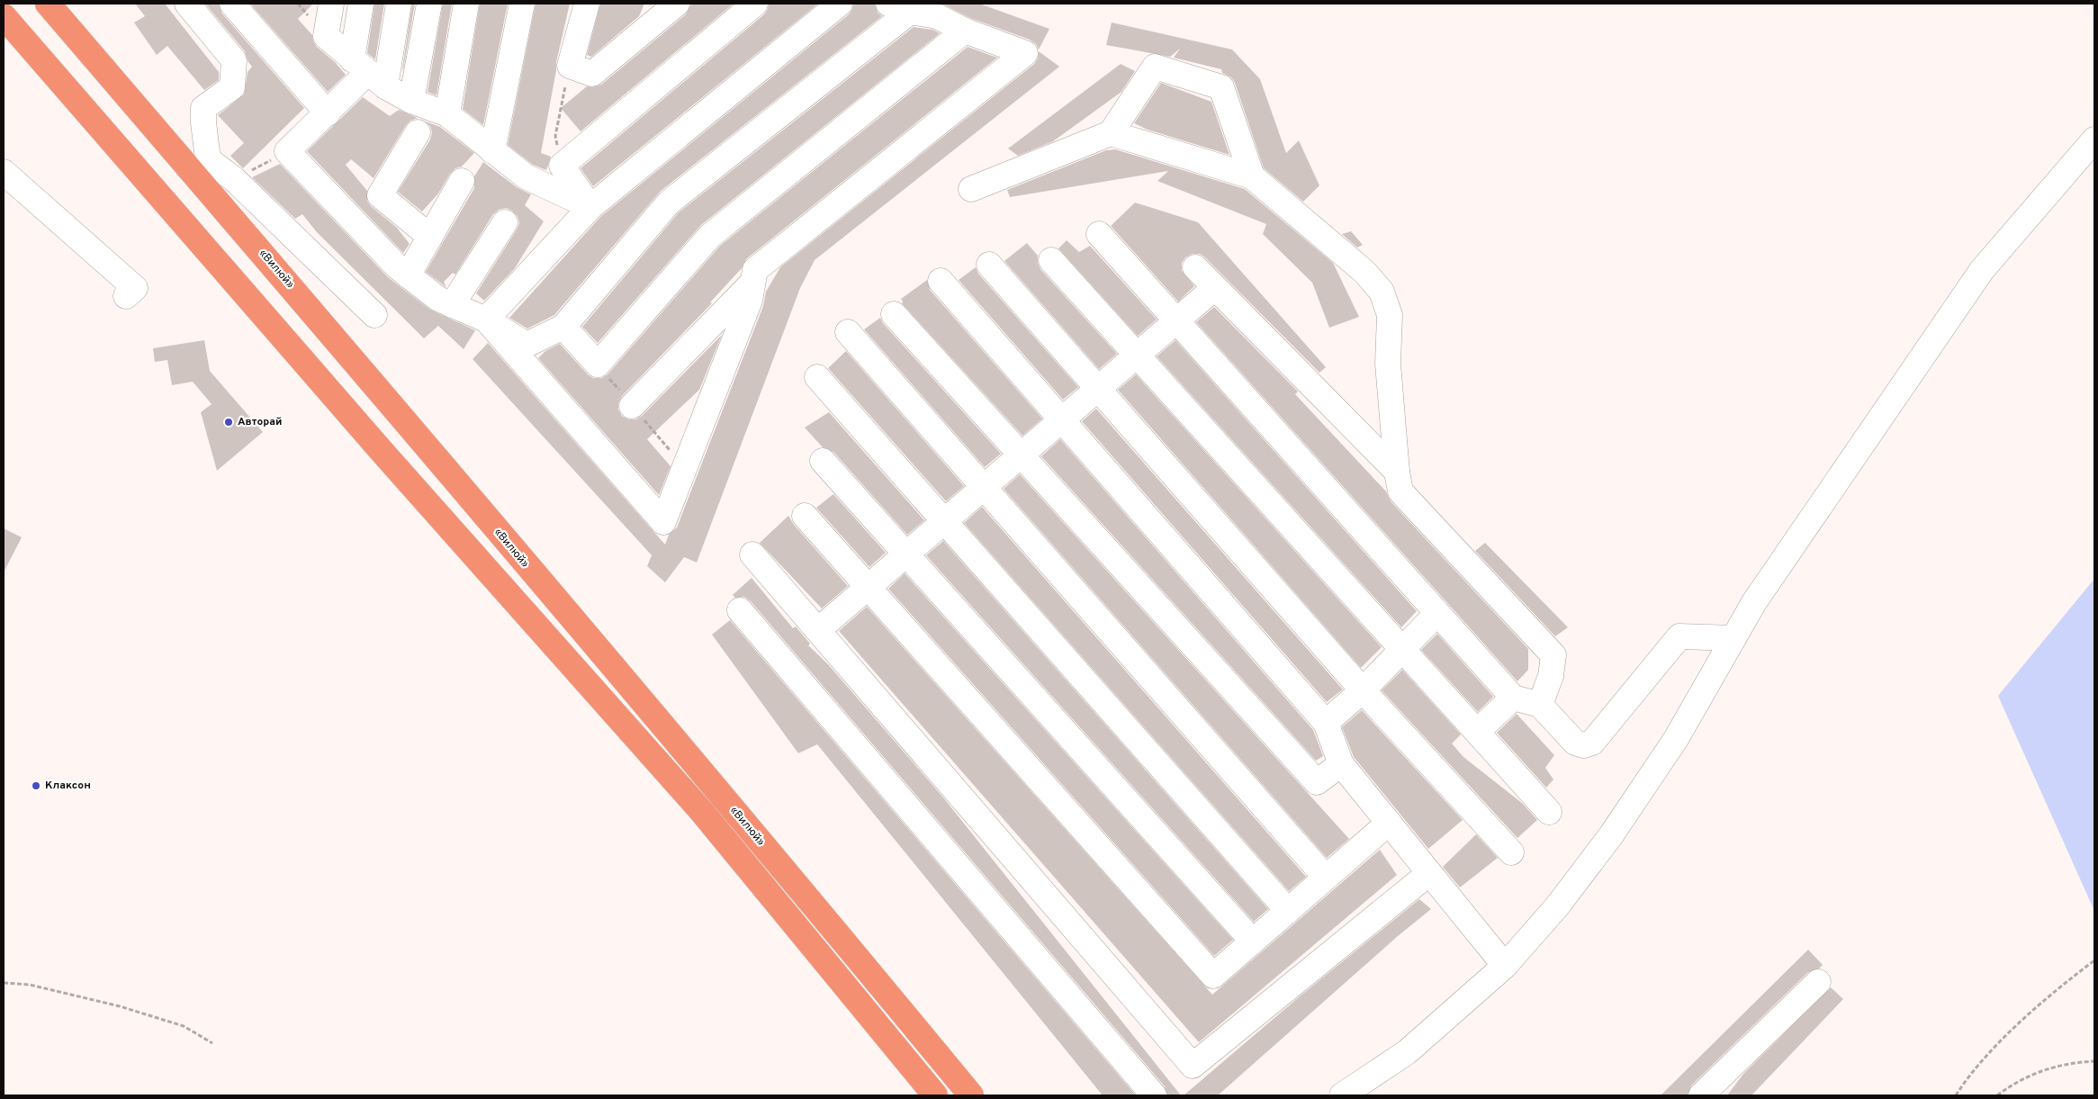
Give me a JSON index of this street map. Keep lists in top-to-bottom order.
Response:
{
  "streets": {
    "highway": ["«Вилюй»"]
  },
  "places": ["Авторай", "Клаксон"]
}
